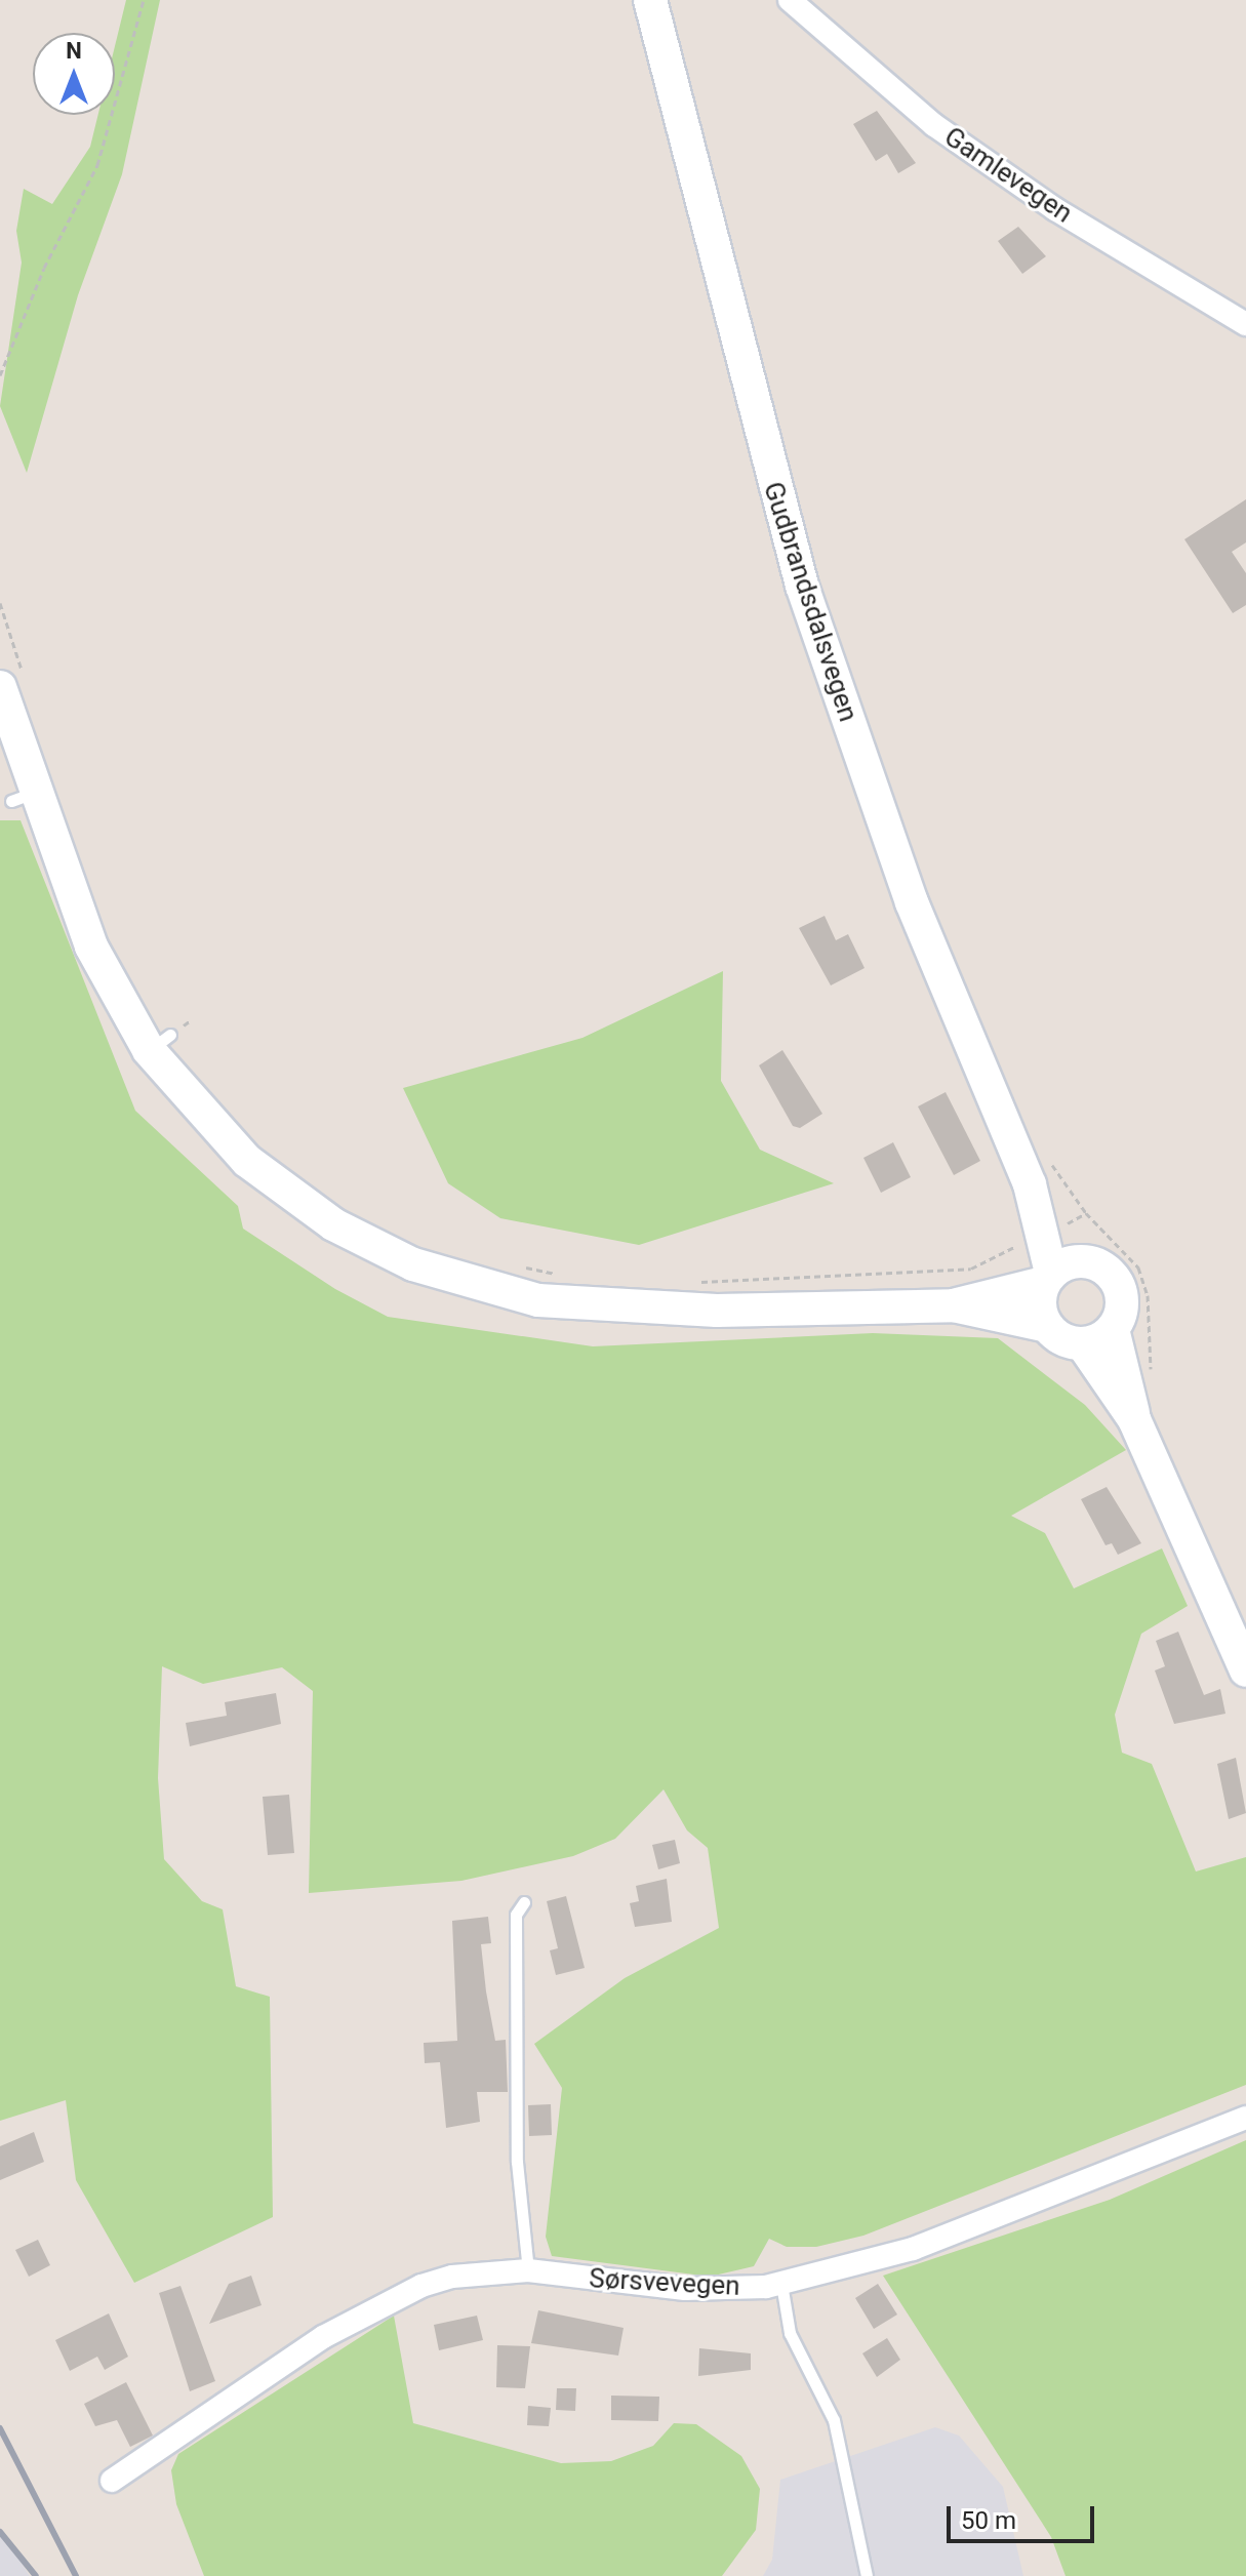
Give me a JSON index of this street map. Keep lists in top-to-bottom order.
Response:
{
  "streets": {
    "main road": ["Gudbrandsdalsvegen"],
    "street": ["Gamlevegen", "Sørsvevegen"]
  },
  "scale_bar": "50 m",
  "north": "top"
}
